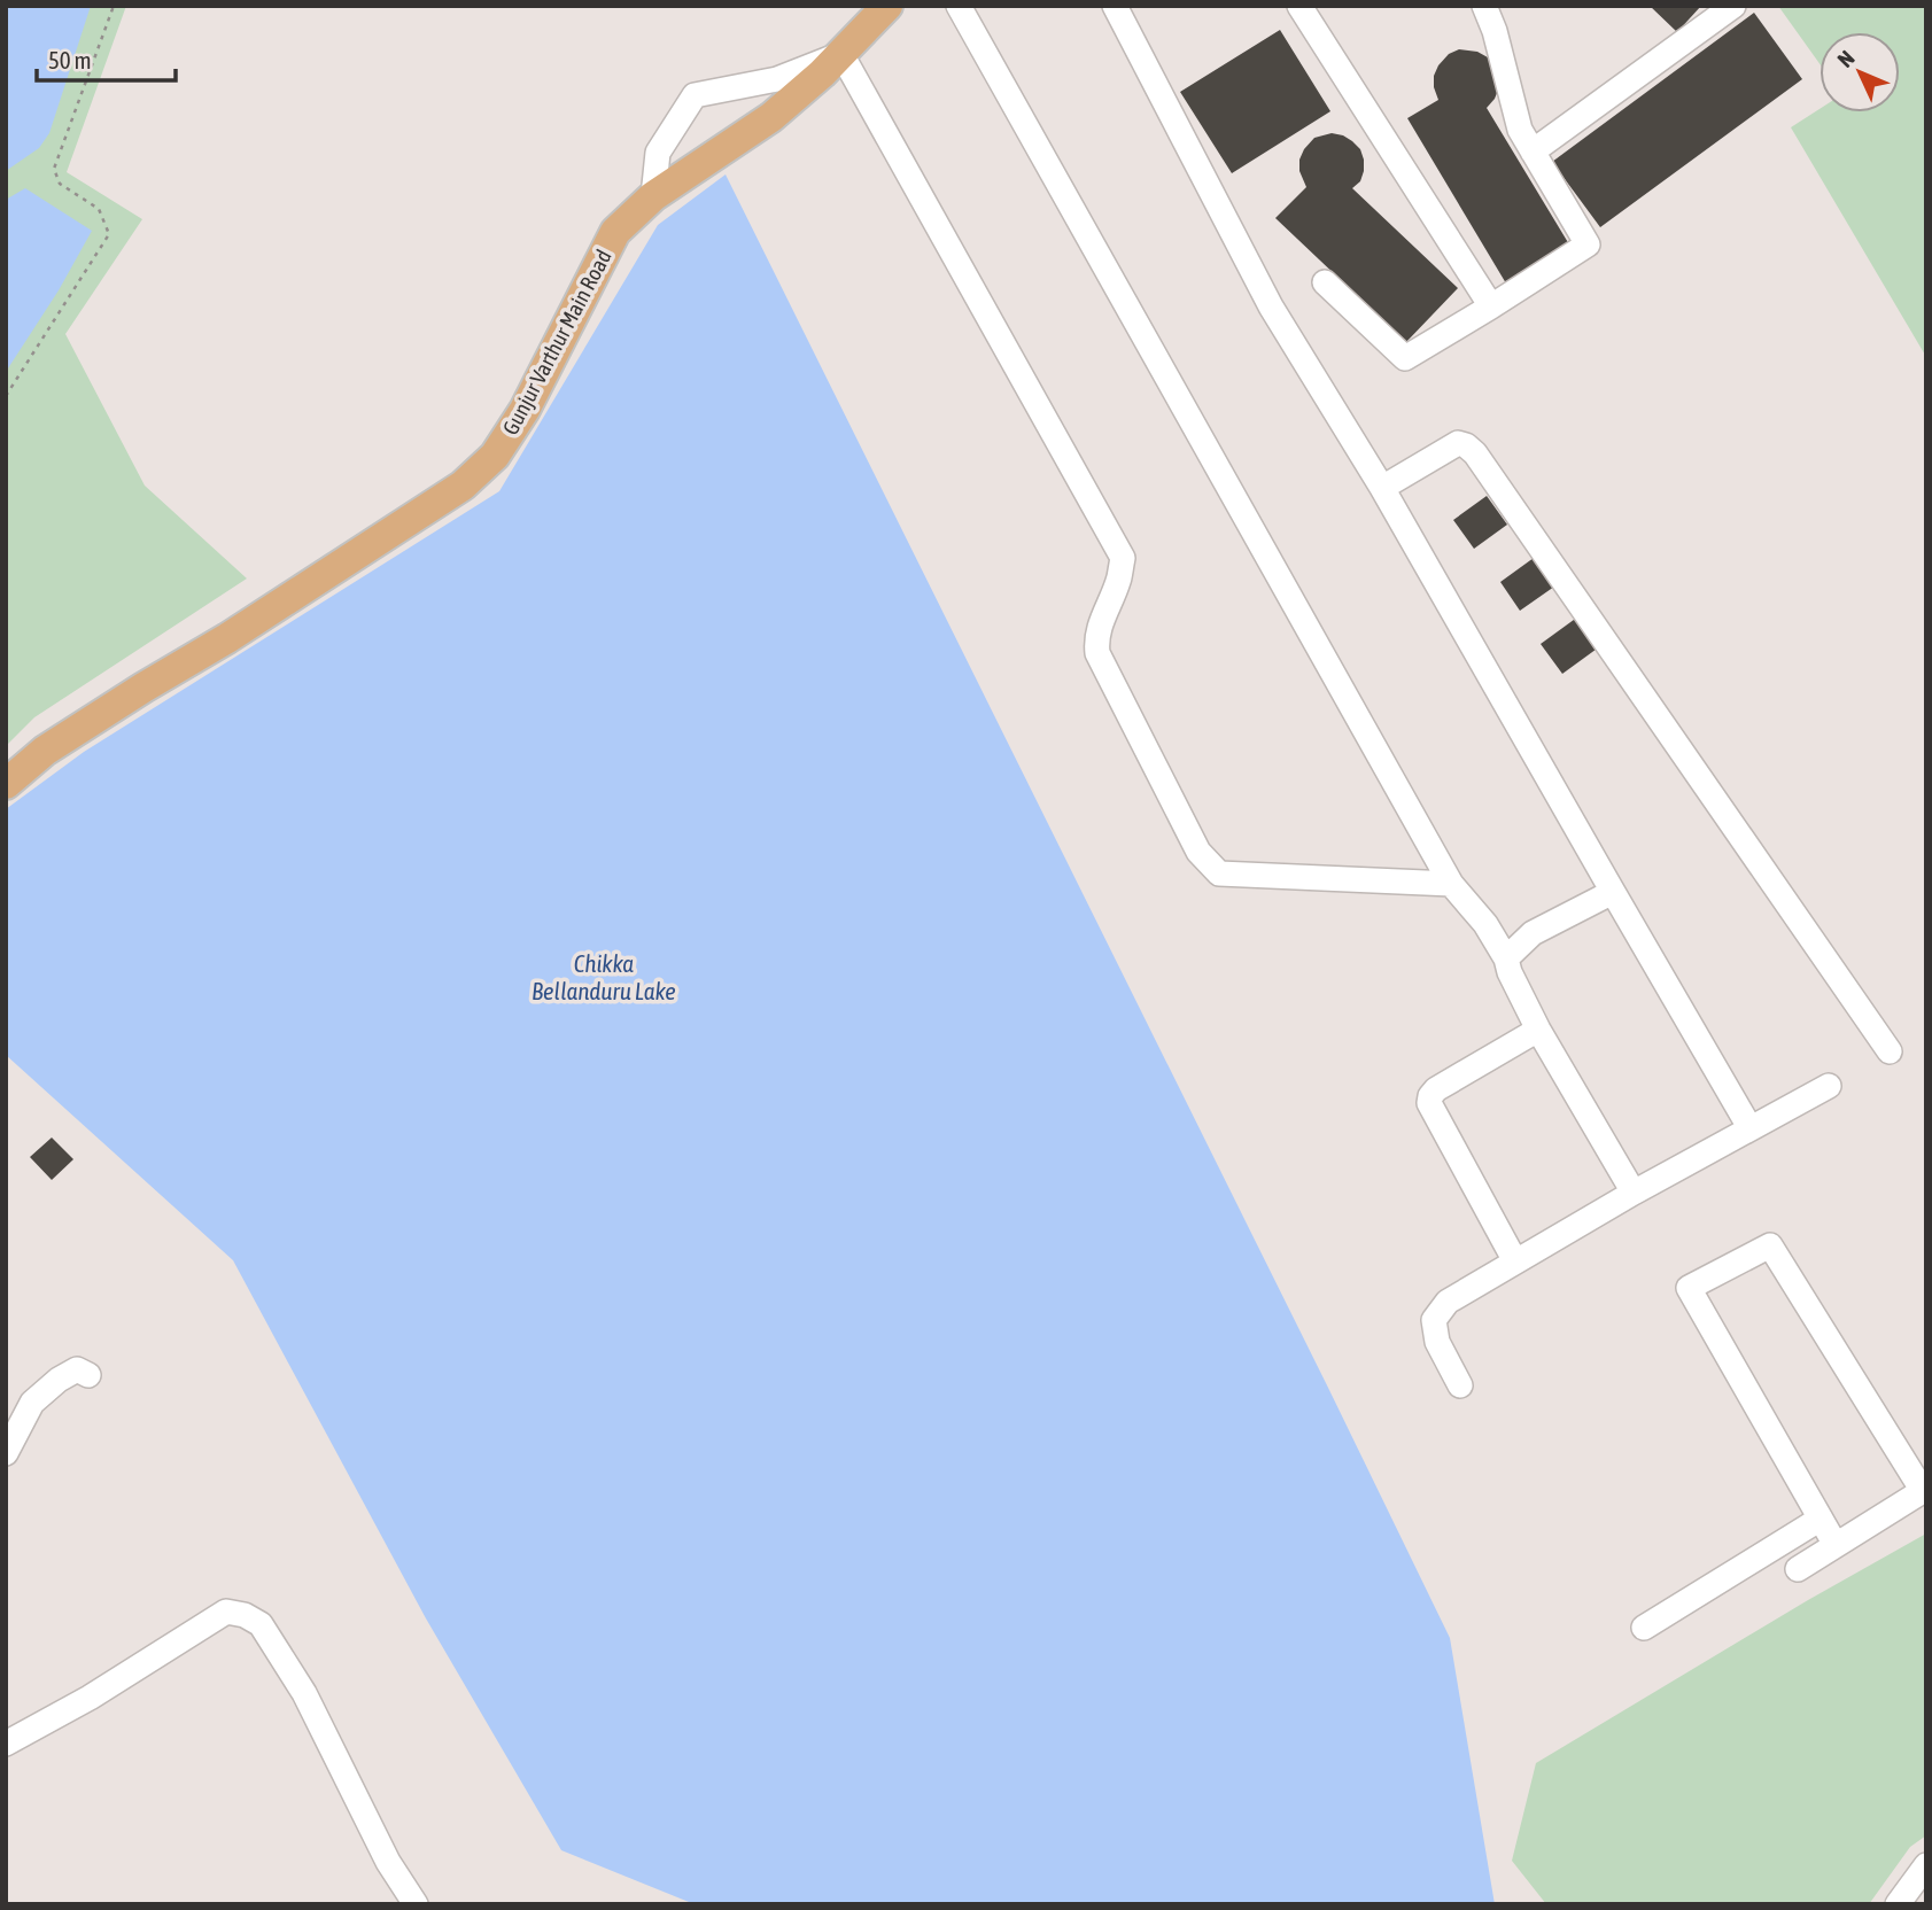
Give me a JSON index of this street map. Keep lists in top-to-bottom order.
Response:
{
  "streets": {
    "main road": ["Gunjur Varthur Main Road"]
  },
  "water": ["Chikka Bellanduru Lake"],
  "scale_bar": "50 m",
  "north": "top left"
}
